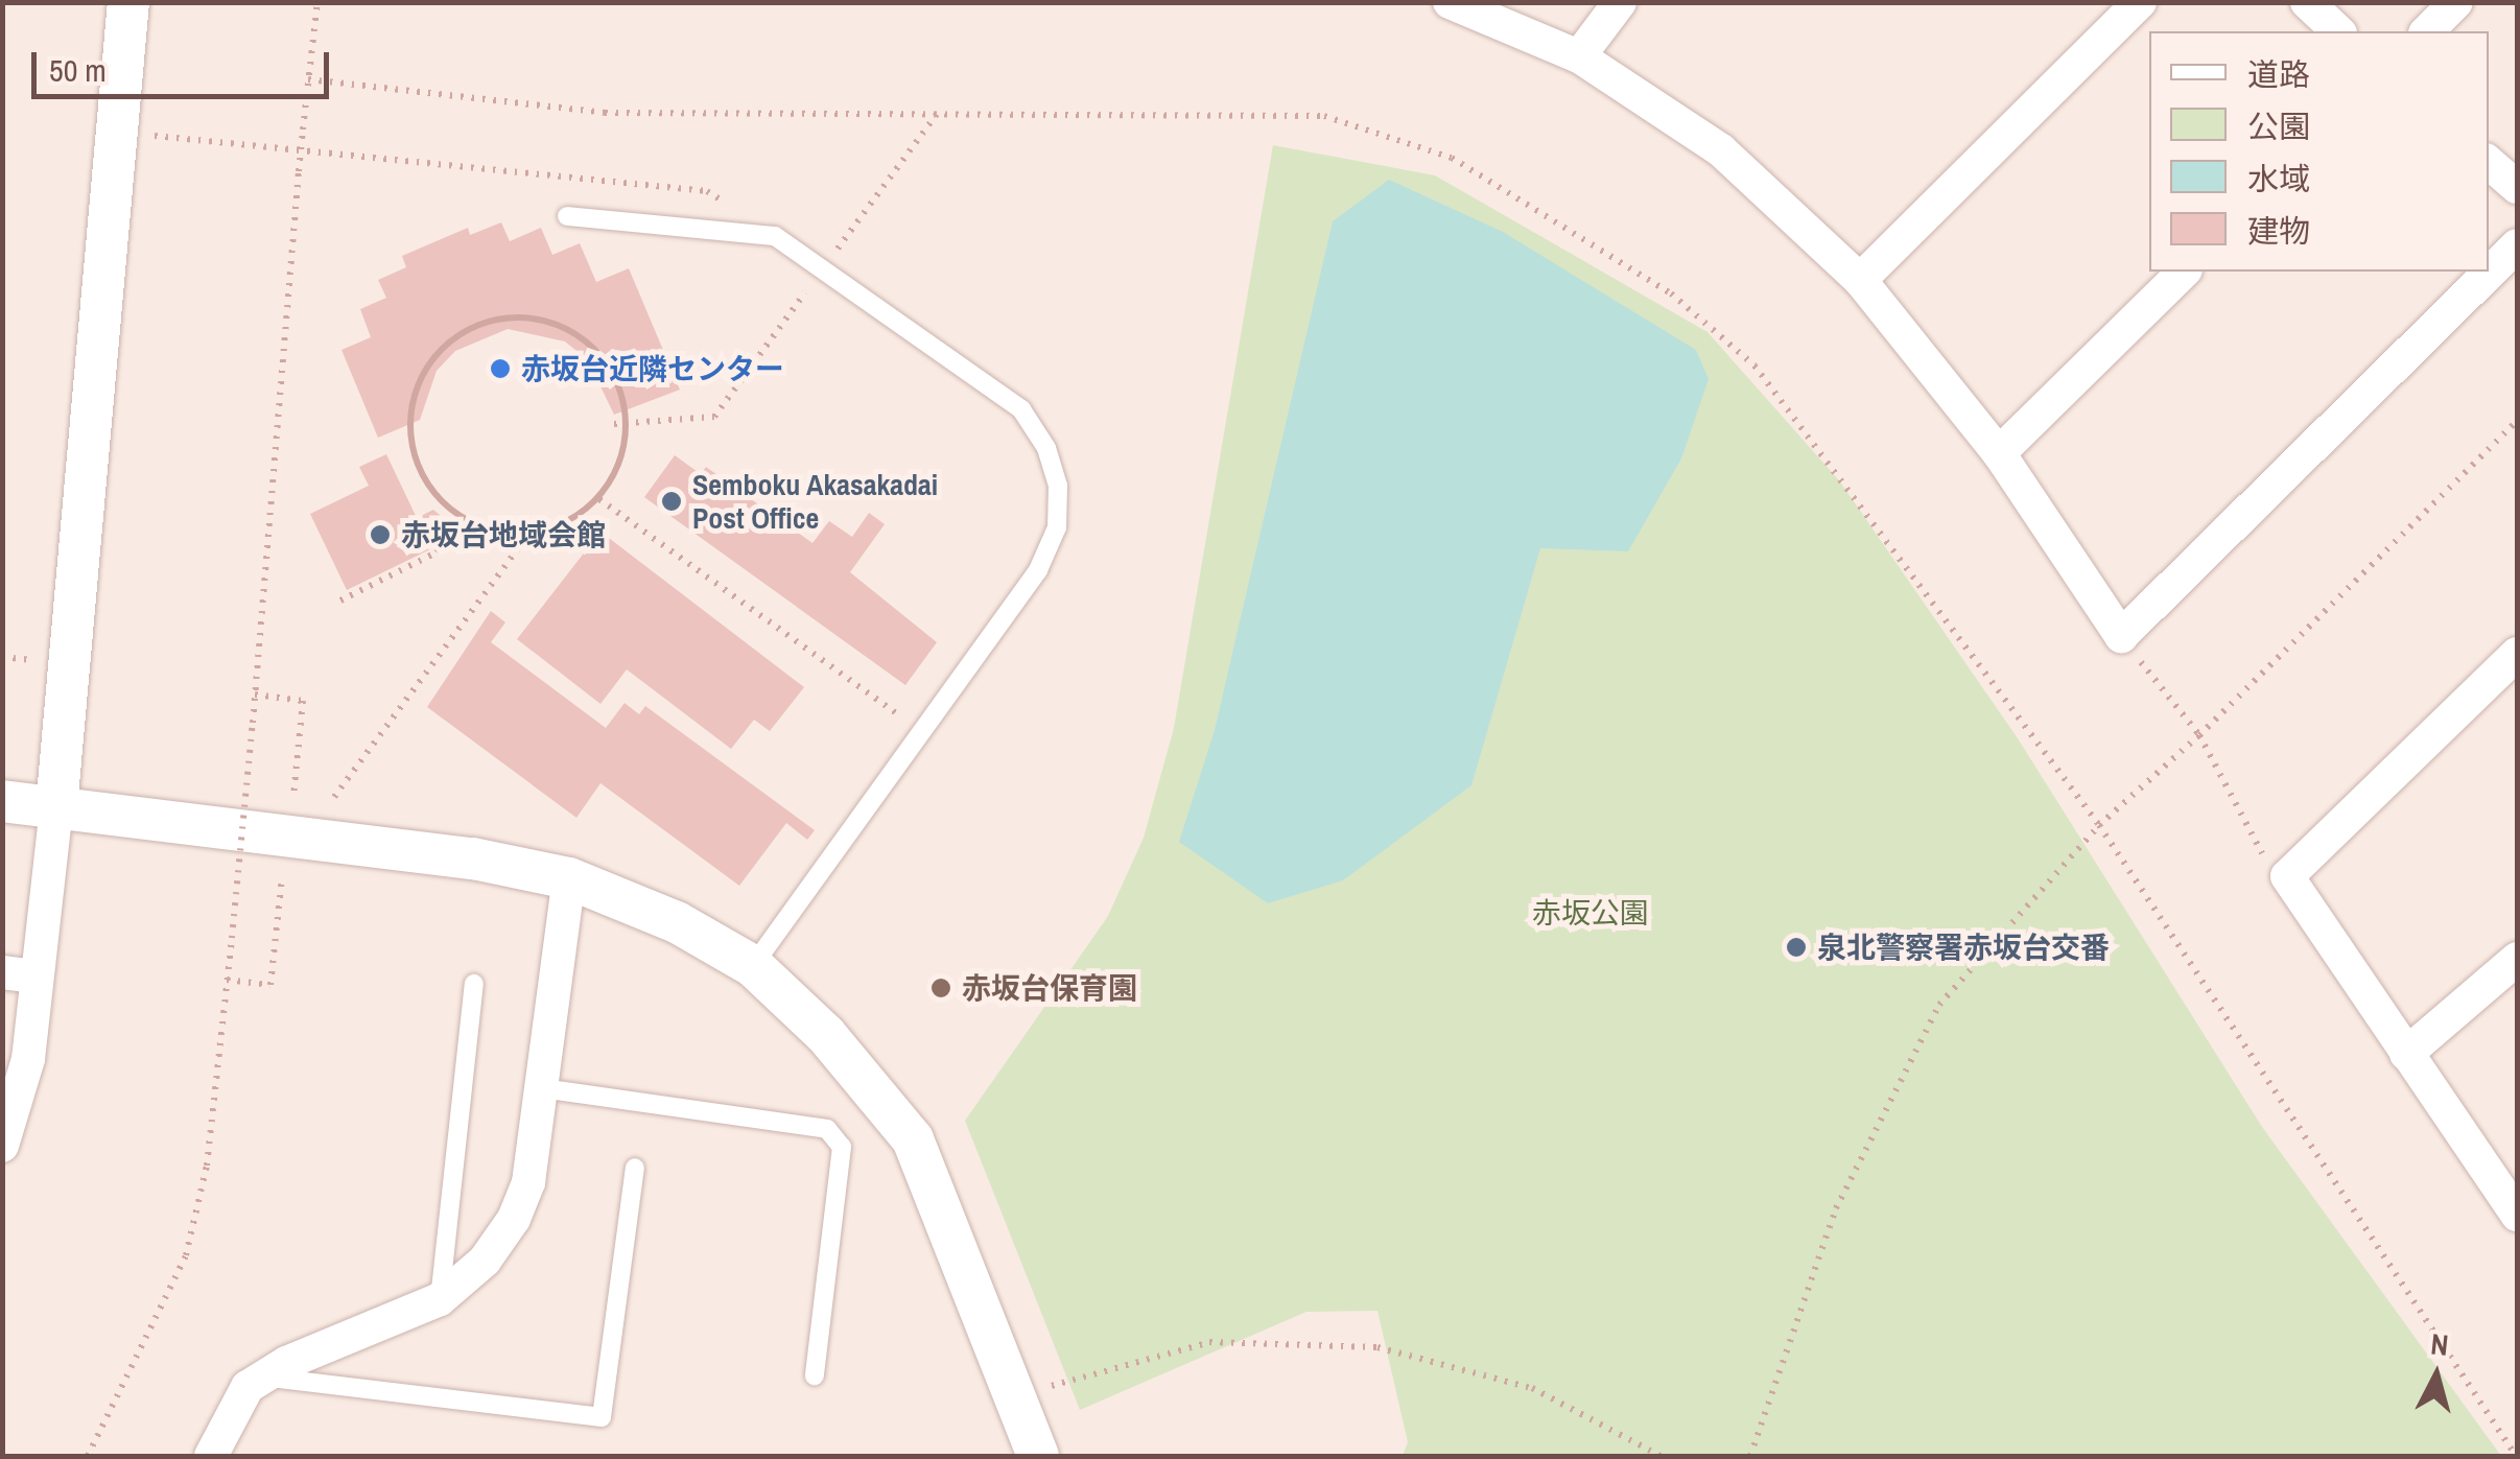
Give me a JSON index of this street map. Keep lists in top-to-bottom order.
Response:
{
  "parks": ["赤坂公園"],
  "places": [
    "赤坂台近隣センター",
    "Semboku Akasakadai Post Office",
    "赤坂台地域会館",
    "泉北警察署赤坂台交番",
    "赤坂台保育園"
  ],
  "legend": [
    "道路",
    "公園",
    "水域",
    "建物"
  ],
  "scale_bar": "50 m",
  "north": "top"
}
